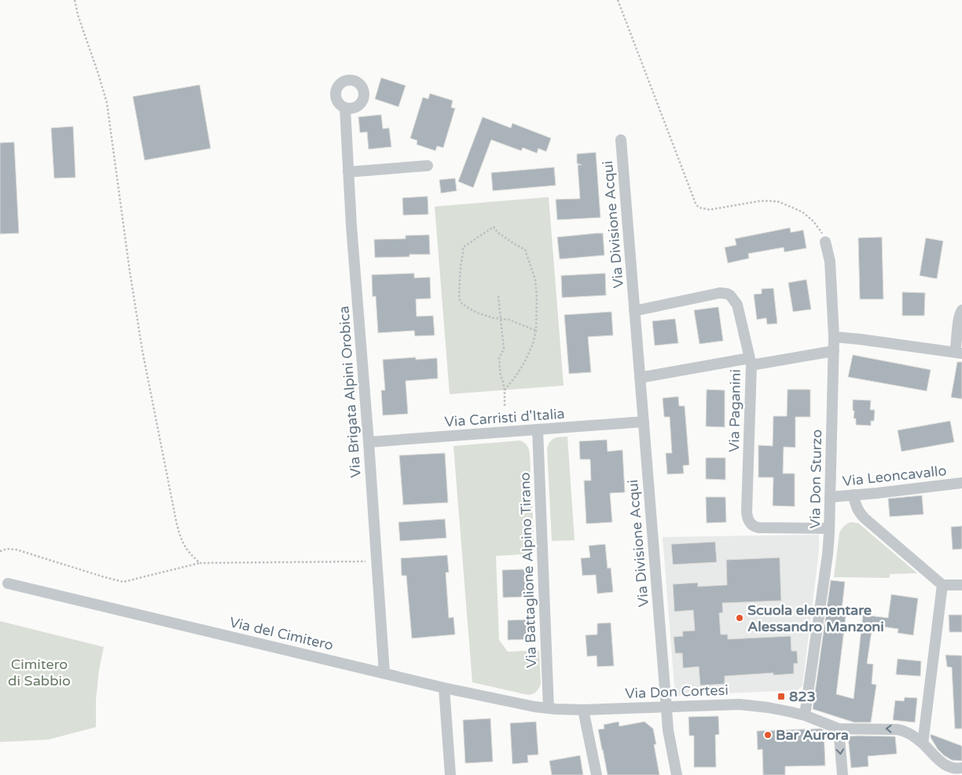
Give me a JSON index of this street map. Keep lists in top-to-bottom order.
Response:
{
  "streets": {
    "street": [
      "Via Divisione Acqui",
      "Via Brigata Alpini Orobica",
      "Via Paganini",
      "Via Carristi d'Italia",
      "Via Leoncavallo",
      "Via Don Sturzo",
      "Via Battaglione Alpino Tirano",
      "Via del Cimitero",
      "Via Don Cortesi"
    ]
  },
  "crossings": [
    ["Via Divisione Acqui", "Via Paganini"],
    ["Via Divisione Acqui", "Via Carristi d'Italia"],
    ["Via Divisione Acqui", "Via Don Cortesi"],
    ["Via Brigata Alpini Orobica", "Via Carristi d'Italia"],
    ["Via Brigata Alpini Orobica", "Via del Cimitero"],
    ["Via Paganini", "Via Don Sturzo"],
    ["Via Carristi d'Italia", "Via Battaglione Alpino Tirano"],
    ["Via Leoncavallo", "Via Don Sturzo"],
    ["Via Don Sturzo", "Via Don Cortesi"],
    ["Via Battaglione Alpino Tirano", "Via del Cimitero"],
    ["Via Battaglione Alpino Tirano", "Via Don Cortesi"],
    ["Via del Cimitero", "Via Don Cortesi"]
  ],
  "parks": ["Cimitero di Sabbio"],
  "places": {
    "other": ["Scuola elementare Alessandro Manzoni", "Bar Aurora"],
    "transit": ["823"]
  }
}
